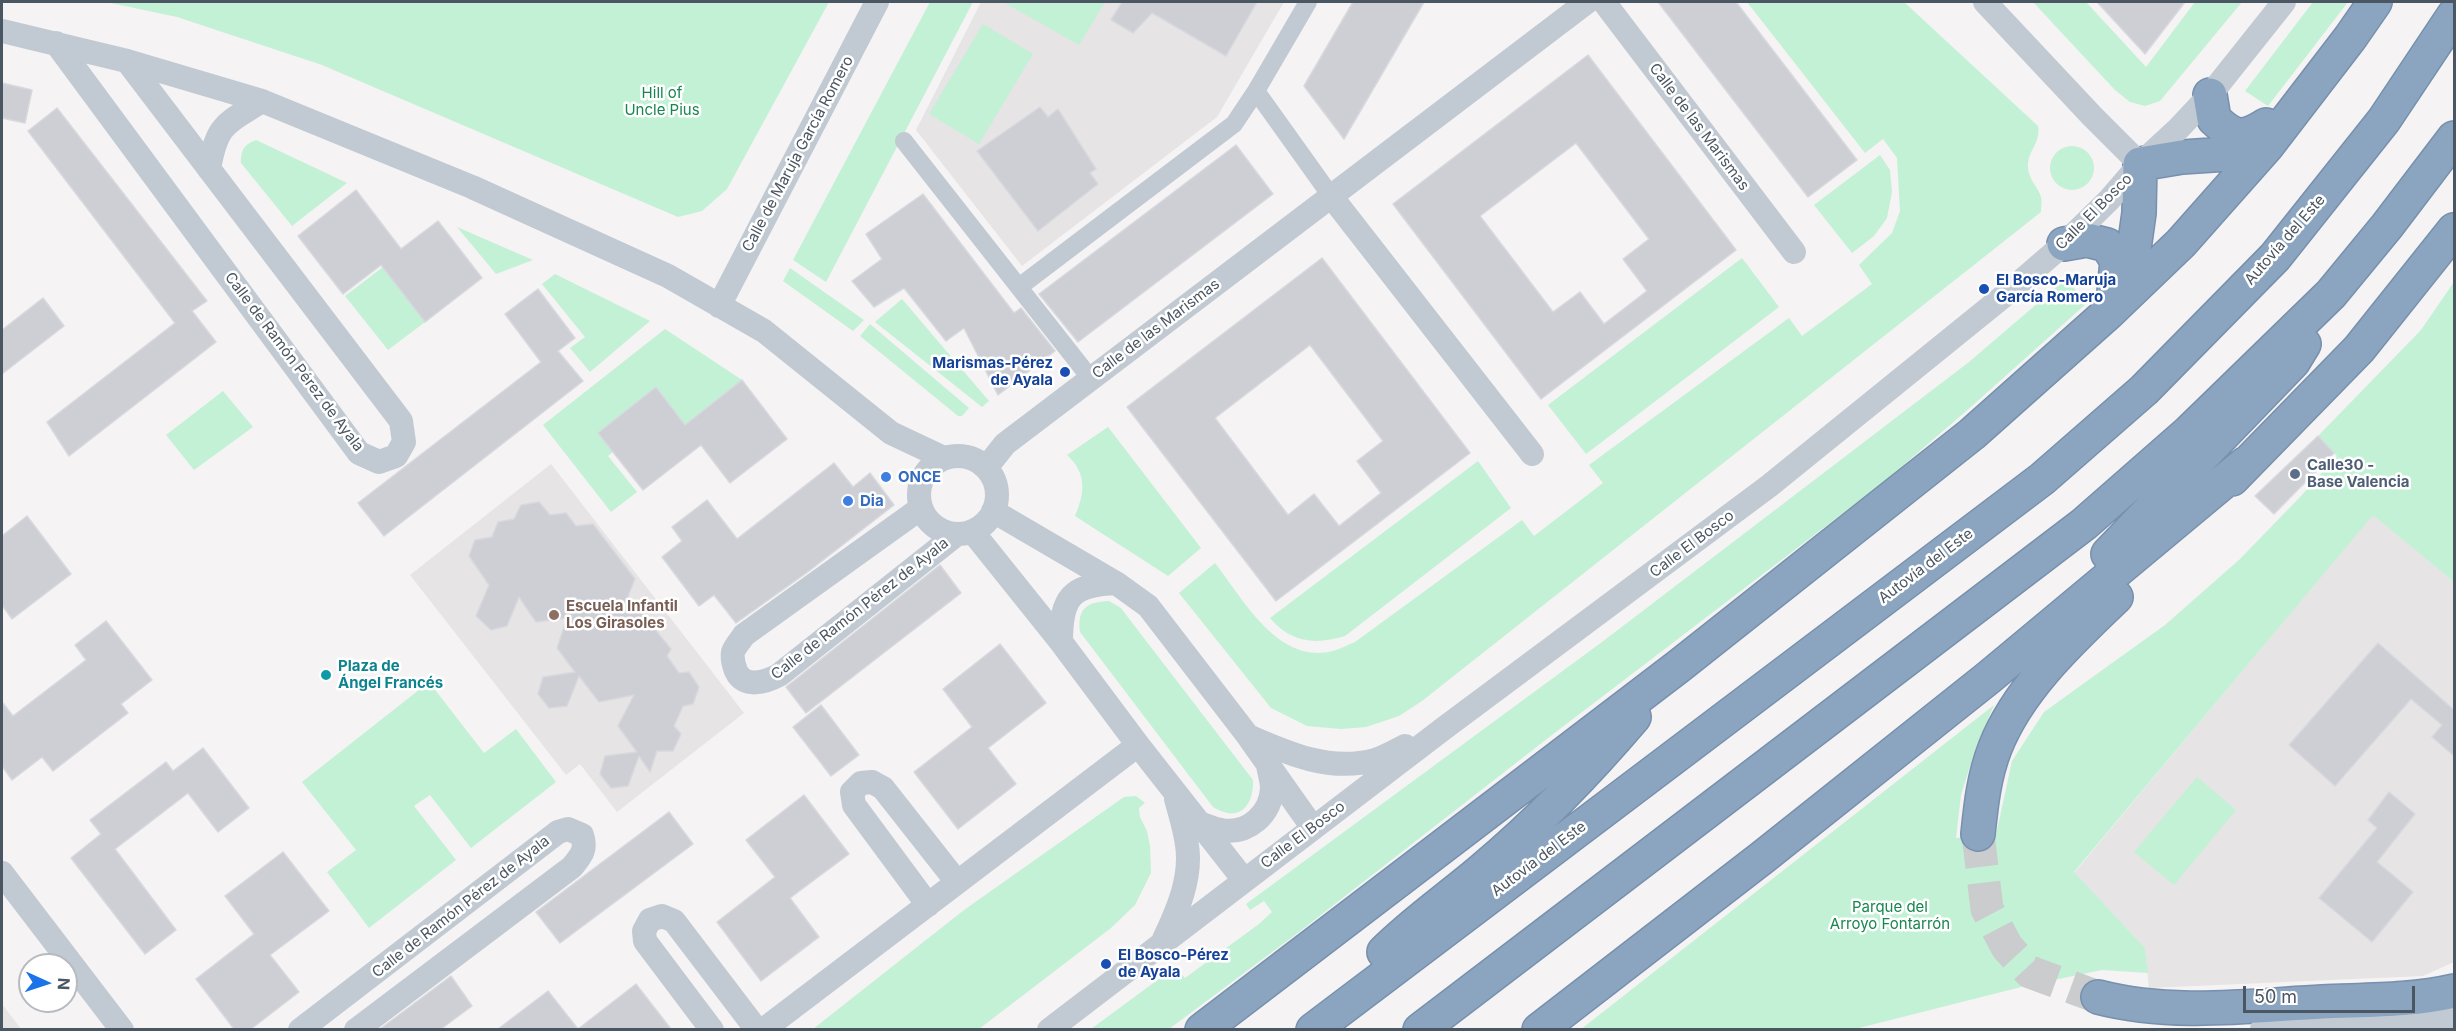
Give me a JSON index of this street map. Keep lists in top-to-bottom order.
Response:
{
  "streets": {
    "highway": ["Autovía del Este"],
    "street": [
      "Calle de las Marismas",
      "Calle de Maruja García Romero",
      "Calle El Bosco",
      "Calle de Ramón Pérez de Ayala"
    ]
  },
  "crossings": [
    ["Calle de las Marismas", "Calle de Ramón Pérez de Ayala"]
  ],
  "parks": ["Hill of Uncle Pius", "Parque del Arroyo Fontarrón"],
  "places": [
    "El Bosco-Maruja García Romero",
    "Marismas-Pérez de Ayala",
    "Calle30 - Base Valencia",
    "ONCE",
    "Dia",
    "Escuela Infantil Los Girasoles",
    "Plaza de Ángel Francés",
    "El Bosco-Pérez de Ayala"
  ],
  "scale_bar": "50 m",
  "north": "right"
}
